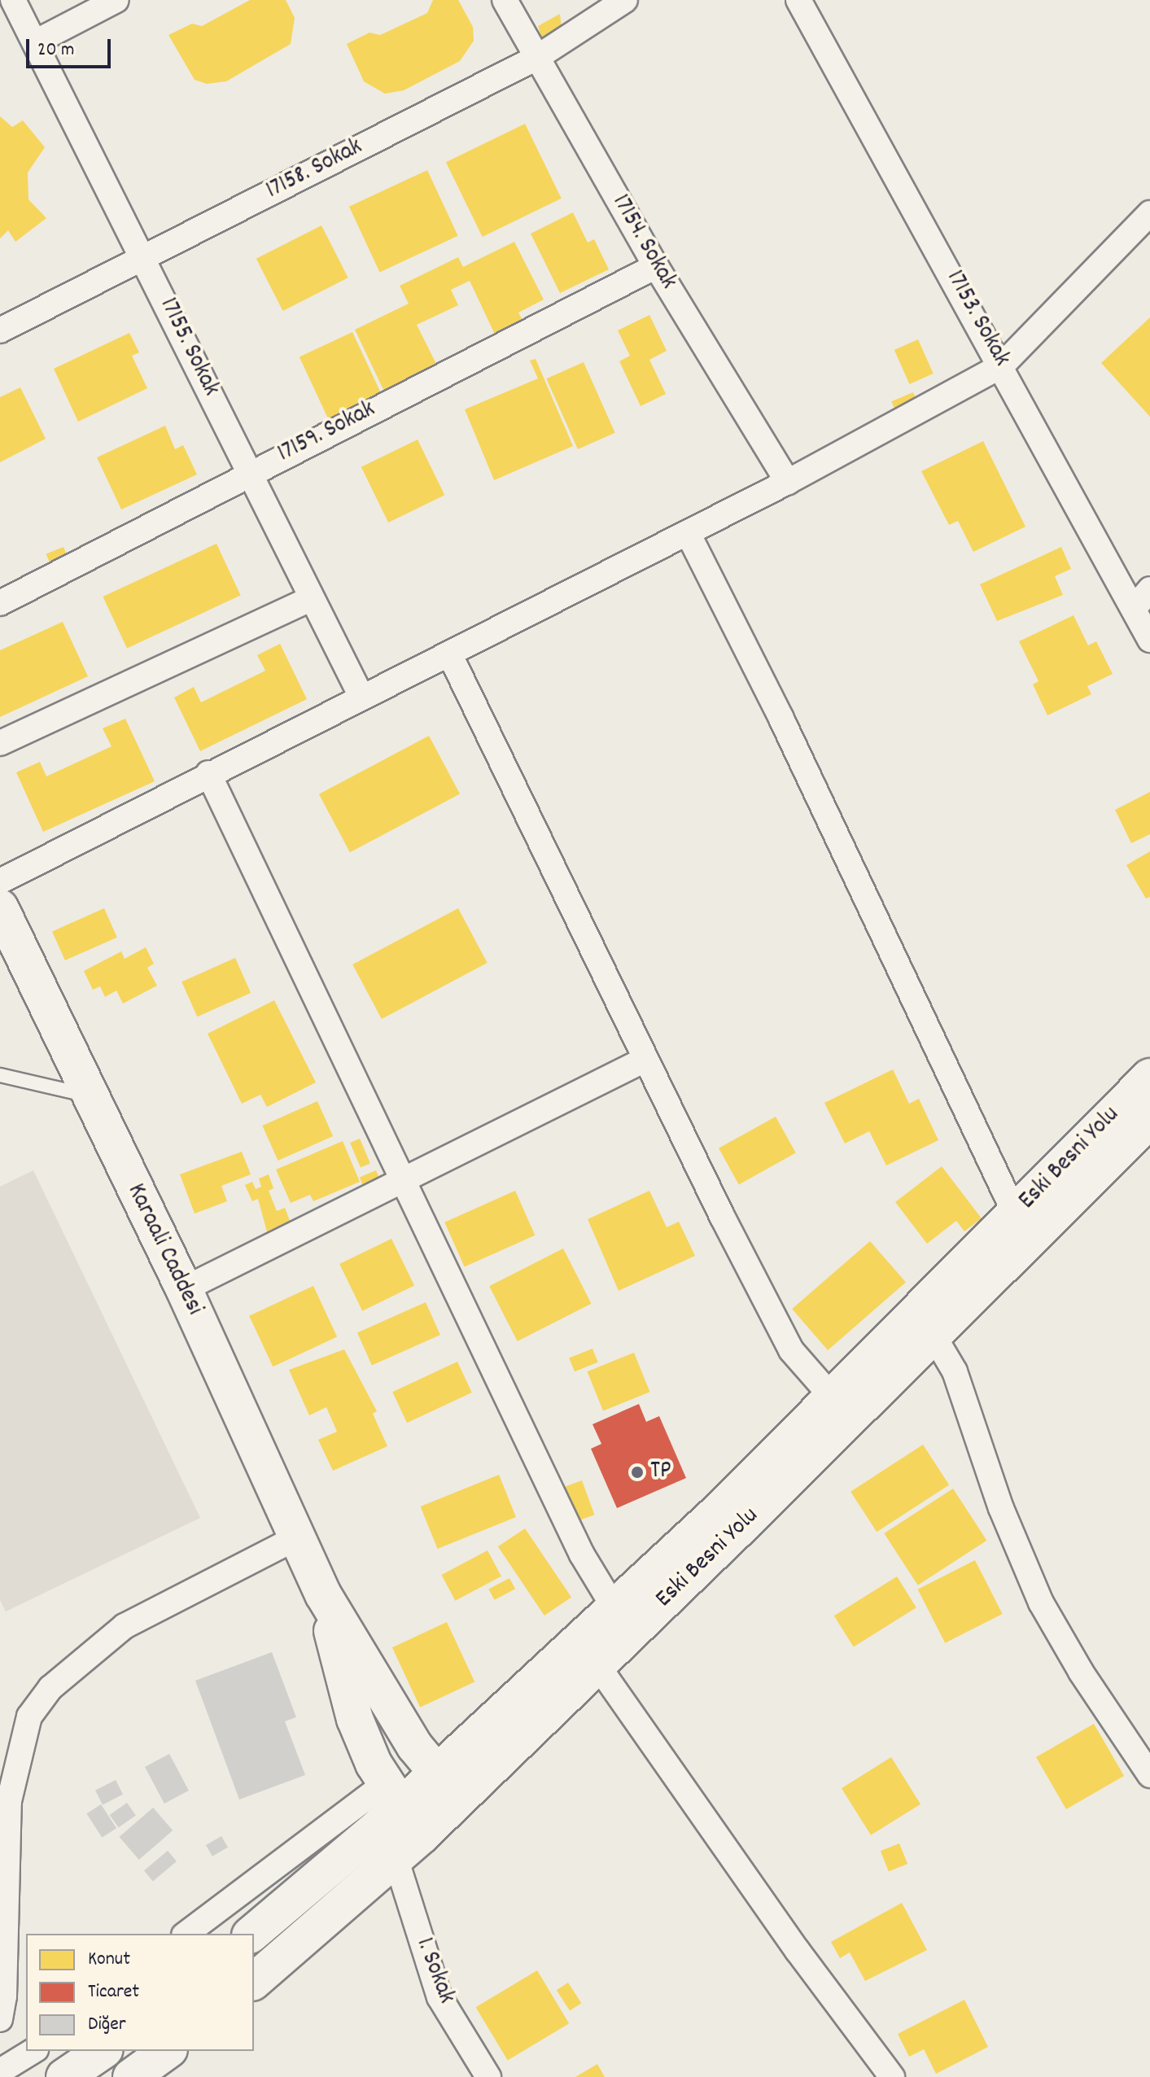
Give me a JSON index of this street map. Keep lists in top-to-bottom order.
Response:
{
  "streets": {
    "main road": ["Eski Besni Yolu", "Karaali Caddesi"],
    "street": [
      "17158. Sokak",
      "17154. Sokak",
      "17153. Sokak",
      "17155. Sokak",
      "17159. Sokak",
      "1. Sokak"
    ]
  },
  "crossings": [
    ["17158. Sokak", "17154. Sokak"],
    ["17158. Sokak", "17155. Sokak"],
    ["17154. Sokak", "17159. Sokak"],
    ["17155. Sokak", "17159. Sokak"],
    ["Eski Besni Yolu", "1. Sokak"]
  ],
  "places": ["TP"],
  "legend": ["Konut", "Ticaret", "Diğer"],
  "scale_bar": "20 m"
}
